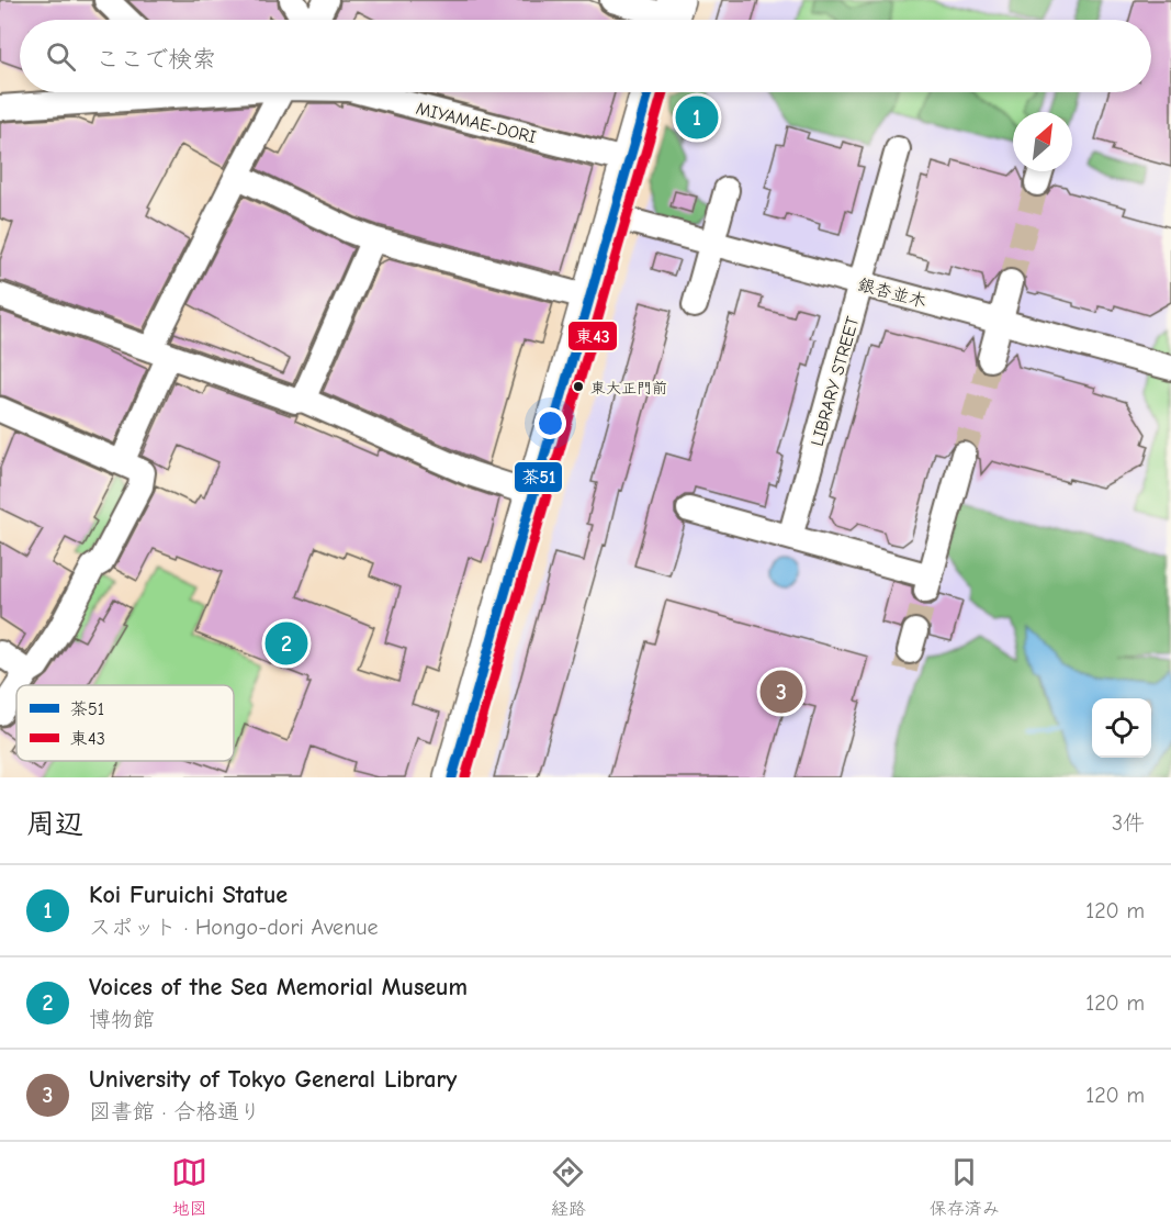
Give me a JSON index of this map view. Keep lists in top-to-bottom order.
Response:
{
  "streets": {
    "street": ["MIYAMAE-DORI", "銀杏並木", "LIBRARY STREET"]
  },
  "crossings": [
    ["銀杏並木", "LIBRARY STREET"]
  ],
  "places": ["東大正門前"],
  "lines": ["transit line 茶51", "transit line 東43"],
  "legend": ["茶51", "東43"],
  "north": "top right",
  "page": {
    "search": "ここで検索",
    "pins": ["1", "2", "3"],
    "heading": ["周辺", "3件"],
    "list": [
      {
        "mark": "1",
        "name": "Koi Furuichi Statue",
        "note": "スポット · Hongo-dori Avenue",
        "value": "120 m"
      },
      {
        "mark": "2",
        "name": "Voices of the Sea Memorial Museum",
        "note": "博物館",
        "value": "120 m"
      },
      {
        "mark": "3",
        "name": "University of Tokyo General Library",
        "note": "図書館 · 合格通り",
        "value": "120 m"
      }
    ],
    "nav": ["地図", "経路", "保存済み"]
  }
}
